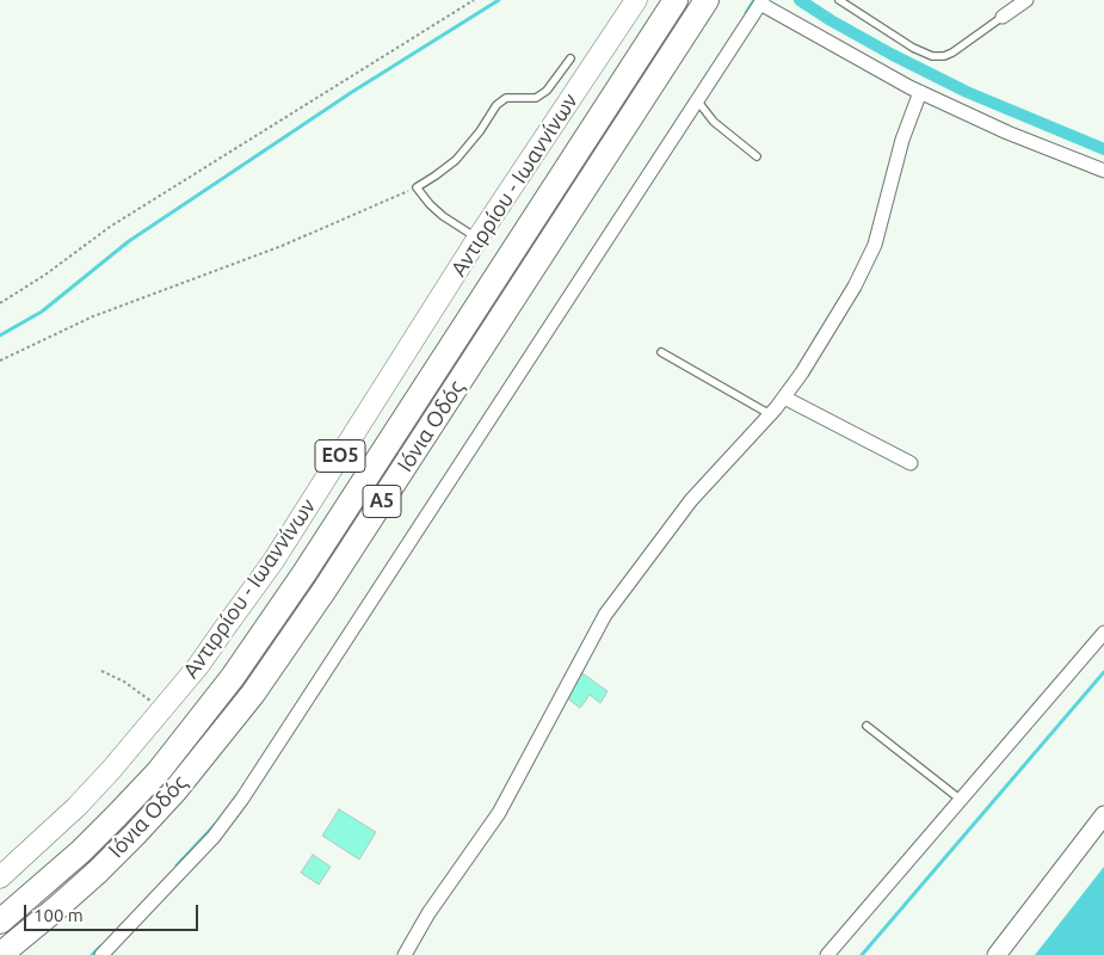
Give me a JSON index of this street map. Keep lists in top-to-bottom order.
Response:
{
  "streets": {
    "highway": ["Ιόνια Οδός", "Α5"],
    "main road": ["Αντιρρίου - Ιωαννίνων", "ΕΟ5"]
  },
  "scale_bar": "100 m"
}
